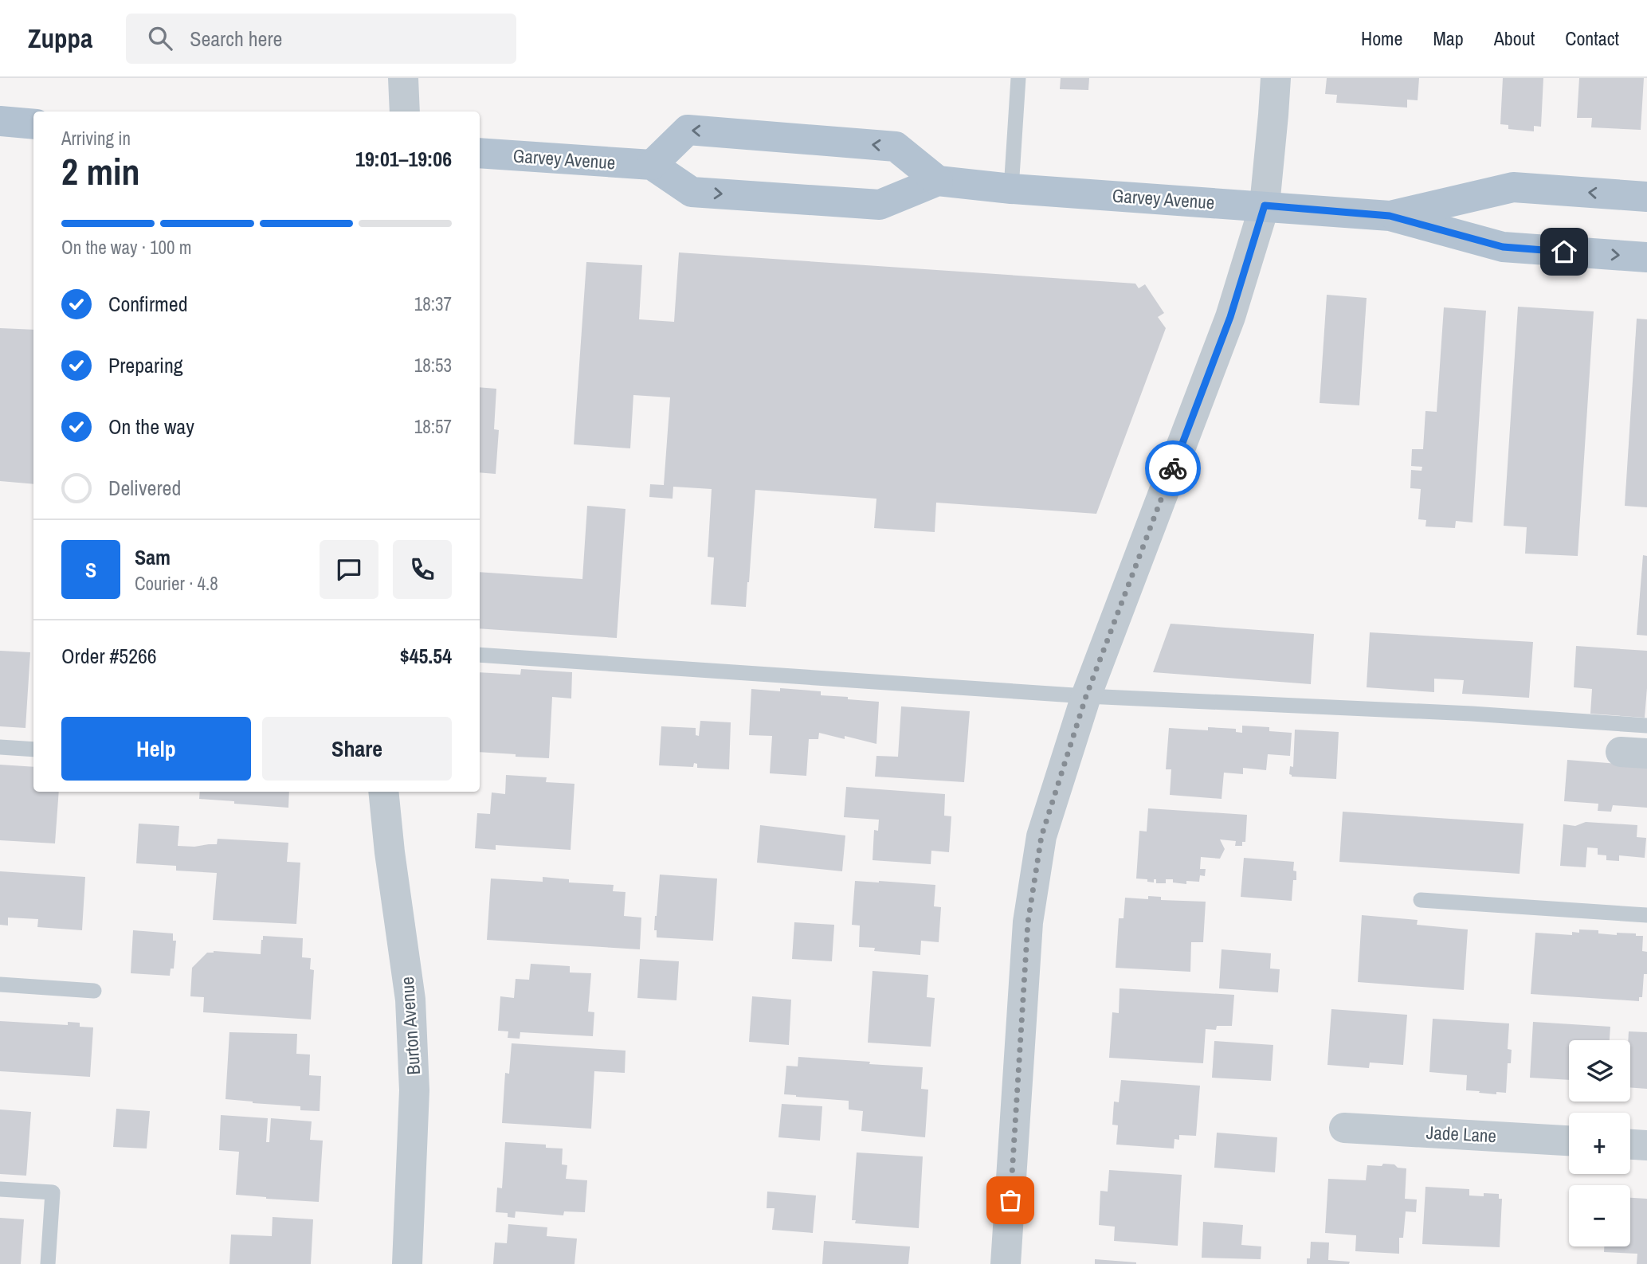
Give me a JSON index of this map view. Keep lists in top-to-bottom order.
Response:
{
  "streets": {
    "main road": ["Garvey Avenue"],
    "street": ["Burton Avenue", "Jade Lane"]
  },
  "page": {
    "header": "Zuppa",
    "search": "Search here",
    "nav": [
      "Home",
      "Map",
      "About",
      "Contact"
    ],
    "heading": ["2 min", "Arriving in", "19:01–19:06"],
    "panel": [
      "Sam",
      "Courier · 4.8",
      "Order #5266",
      "$45.54"
    ],
    "bar": "On the way · 100 m",
    "list": [
      ["Confirmed", "18:37"],
      ["Preparing", "18:53"],
      ["On the way", "18:57"],
      "Delivered"
    ],
    "round": "S",
    "buttons": ["Help", "Share"],
    "map_buttons": ["+", "−"]
  }
}
